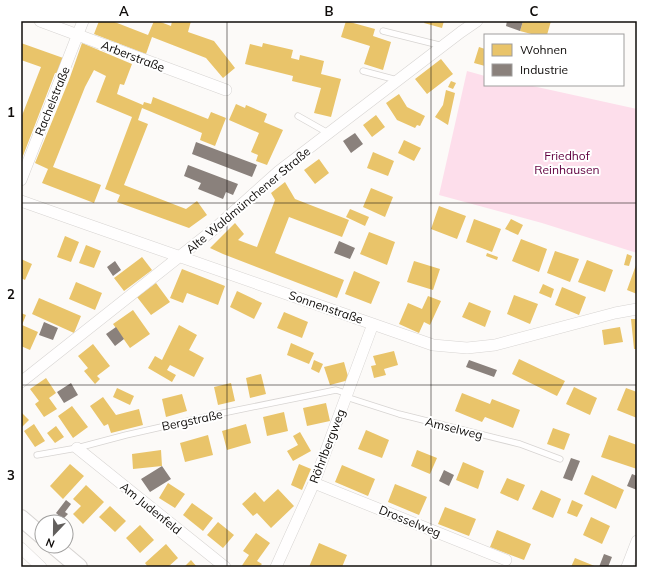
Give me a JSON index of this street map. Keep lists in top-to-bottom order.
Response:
{
  "streets": {
    "street": [
      "Arberstraße",
      "Rachelstraße",
      "Alte Waldmünchener Straße",
      "Sonnenstraße",
      "Röhrlbergweg",
      "Am Judenfeld",
      "Drosselweg"
    ],
    "lane": ["Bergstraße", "Amselweg"]
  },
  "crossings": [
    ["Arberstraße", "Rachelstraße"],
    ["Alte Waldmünchener Straße", "Sonnenstraße"],
    ["Sonnenstraße", "Röhrlbergweg"],
    ["Bergstraße", "Amselweg"],
    ["Bergstraße", "Röhrlbergweg"],
    ["Bergstraße", "Am Judenfeld"],
    ["Amselweg", "Röhrlbergweg"],
    ["Röhrlbergweg", "Drosselweg"]
  ],
  "parks": ["Friedhof Reinhausen"],
  "legend": ["Wohnen", "Industrie"],
  "north": "bottom",
  "grid": {
    "columns": ["A", "B", "C"],
    "rows": ["1", "2", "3"]
  }
}
